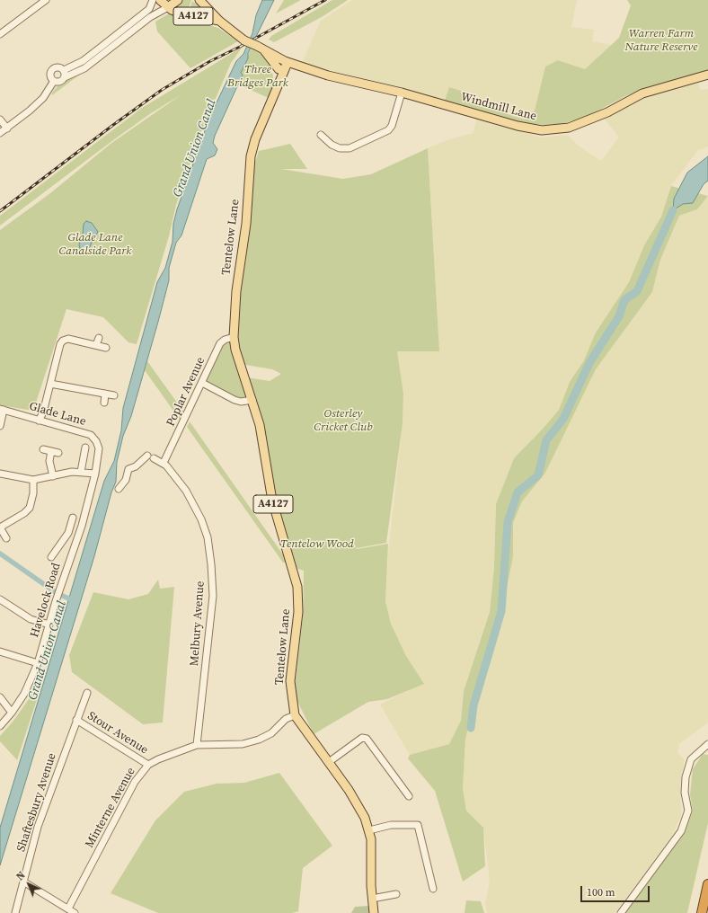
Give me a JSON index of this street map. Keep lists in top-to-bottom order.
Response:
{
  "streets": {
    "main road": ["A4127", "Windmill Lane", "Tentelow Lane"],
    "street": [
      "Poplar Avenue",
      "Glade Lane",
      "Havelock Road",
      "Melbury Avenue",
      "Stour Avenue",
      "Shaftesbury Avenue",
      "Minterne Avenue"
    ]
  },
  "crossings": [
    ["A4127", "Windmill Lane"],
    ["A4127", "Tentelow Lane"],
    ["Windmill Lane", "Tentelow Lane"],
    ["Tentelow Lane", "Poplar Avenue"],
    ["Tentelow Lane", "Minterne Avenue"],
    ["Poplar Avenue", "Melbury Avenue"],
    ["Glade Lane", "Havelock Road"],
    ["Melbury Avenue", "Minterne Avenue"],
    ["Stour Avenue", "Shaftesbury Avenue"],
    ["Stour Avenue", "Minterne Avenue"]
  ],
  "water": ["Grand Union Canal"],
  "parks": [
    "Warren Farm Nature Reserve",
    "Three Bridges Park",
    "Glade Lane Canalside Park",
    "Osterley Cricket Club",
    "Tentelow Wood"
  ],
  "scale_bar": "100 m",
  "north": "top left"
}
